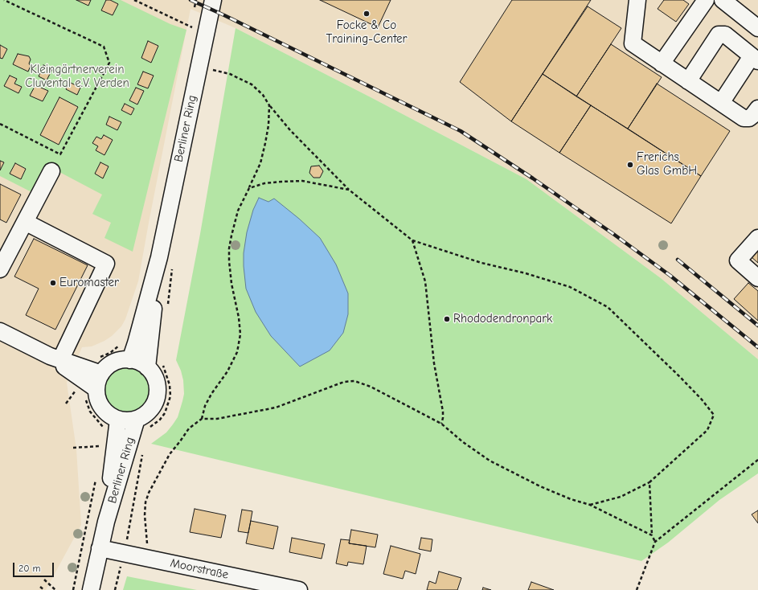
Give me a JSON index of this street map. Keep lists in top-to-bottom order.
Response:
{
  "streets": {
    "street": ["Berliner Ring", "Moorstraße"]
  },
  "crossings": [
    ["Berliner Ring", "Moorstraße"]
  ],
  "parks": ["Kleingärtnerverein Cluvental e.V. Verden"],
  "places": [
    "Focke & Co Training-Center",
    "Frerichs Glas GmbH",
    "Euromaster",
    "Rhododendronpark"
  ],
  "scale_bar": "20 m"
}
